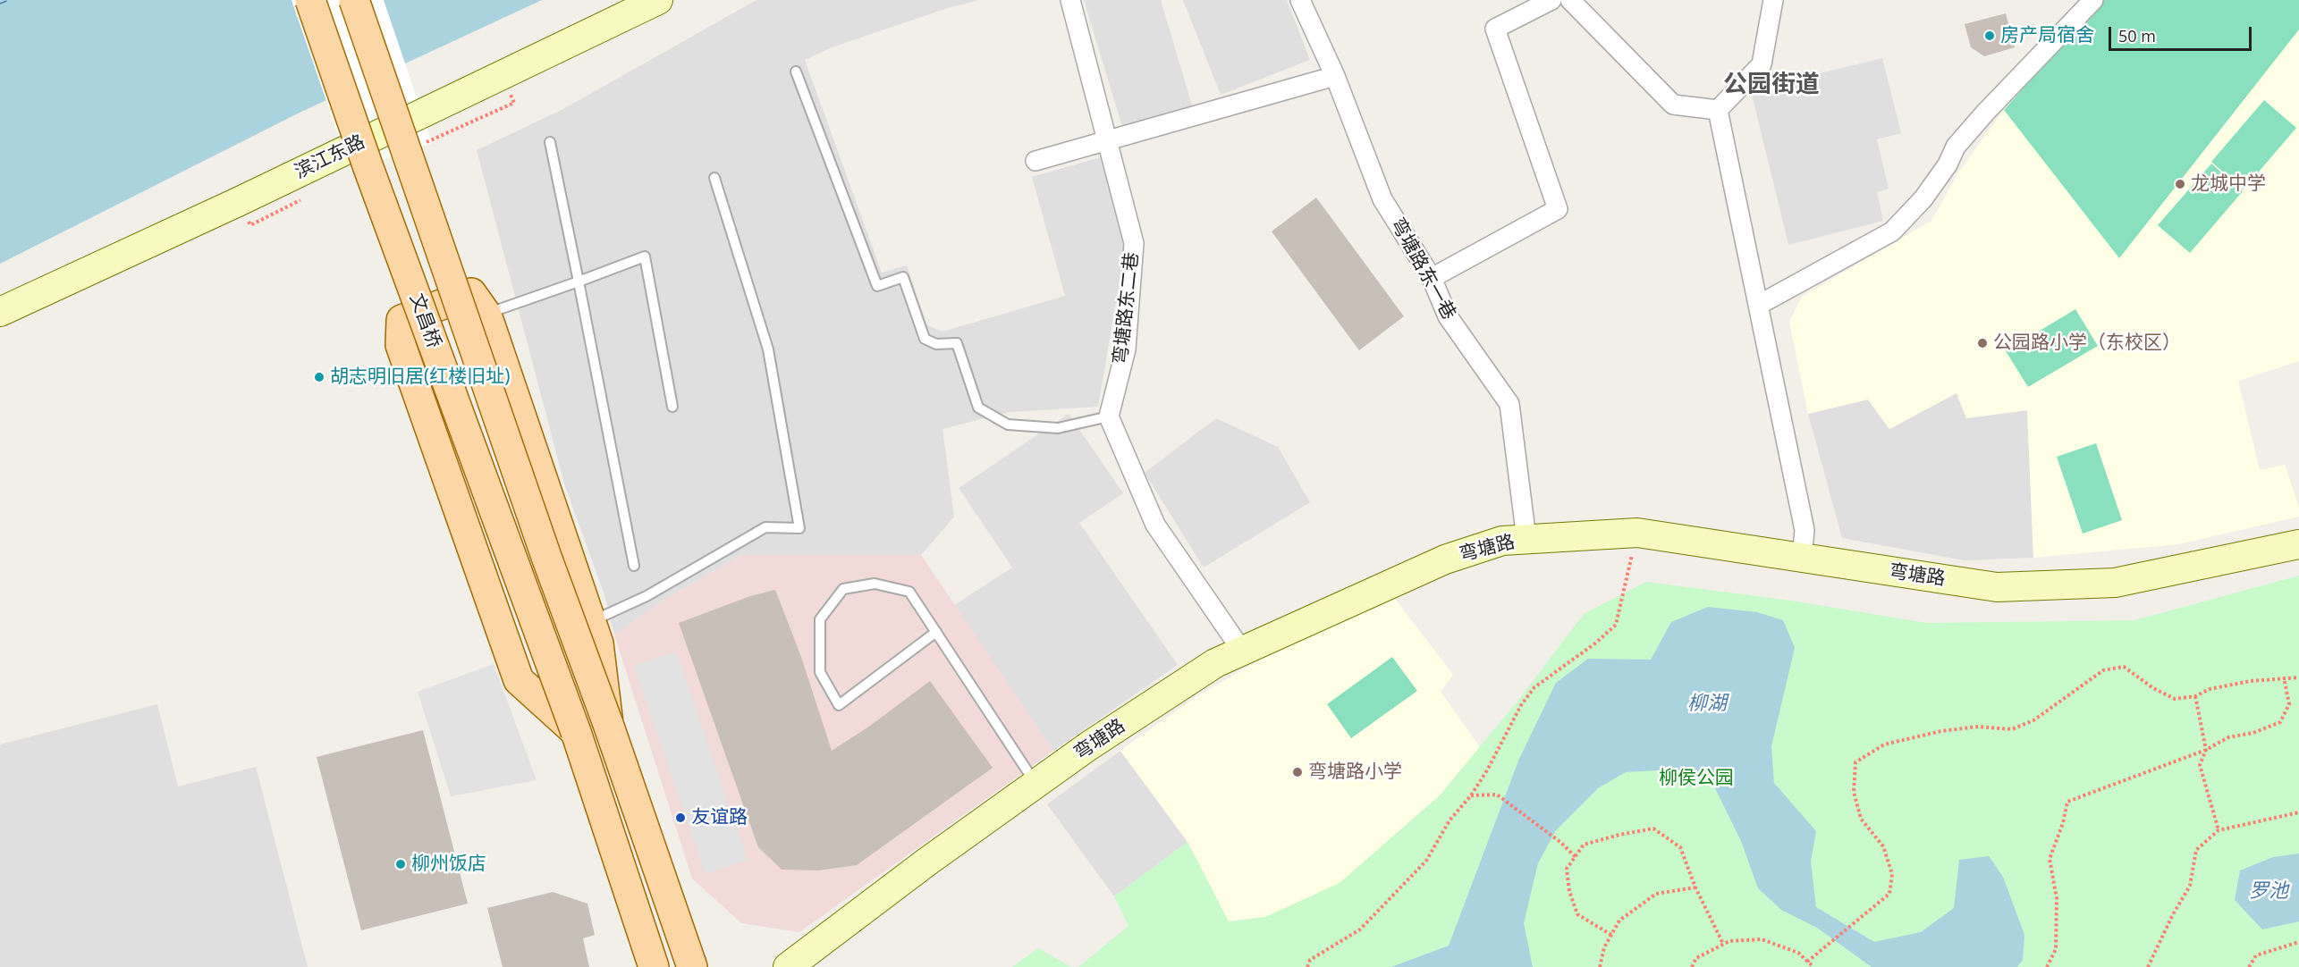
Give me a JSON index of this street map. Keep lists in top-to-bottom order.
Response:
{
  "streets": {
    "main road": ["文昌桥"],
    "street": [
      "滨江东路",
      "弯塘路东一巷",
      "弯塘路东二巷",
      "弯塘路"
    ]
  },
  "crossings": [
    ["弯塘路东一巷", "弯塘路"]
  ],
  "districts": ["公园街道"],
  "water": ["柳湖", "罗池"],
  "parks": ["柳侯公园"],
  "places": [
    "房产局宿舍",
    "龙城中学",
    "公园路小学（东校区）",
    "胡志明旧居(红楼旧址)",
    "弯塘路小学",
    "友谊路",
    "柳州饭店"
  ],
  "scale_bar": "50 m"
}
